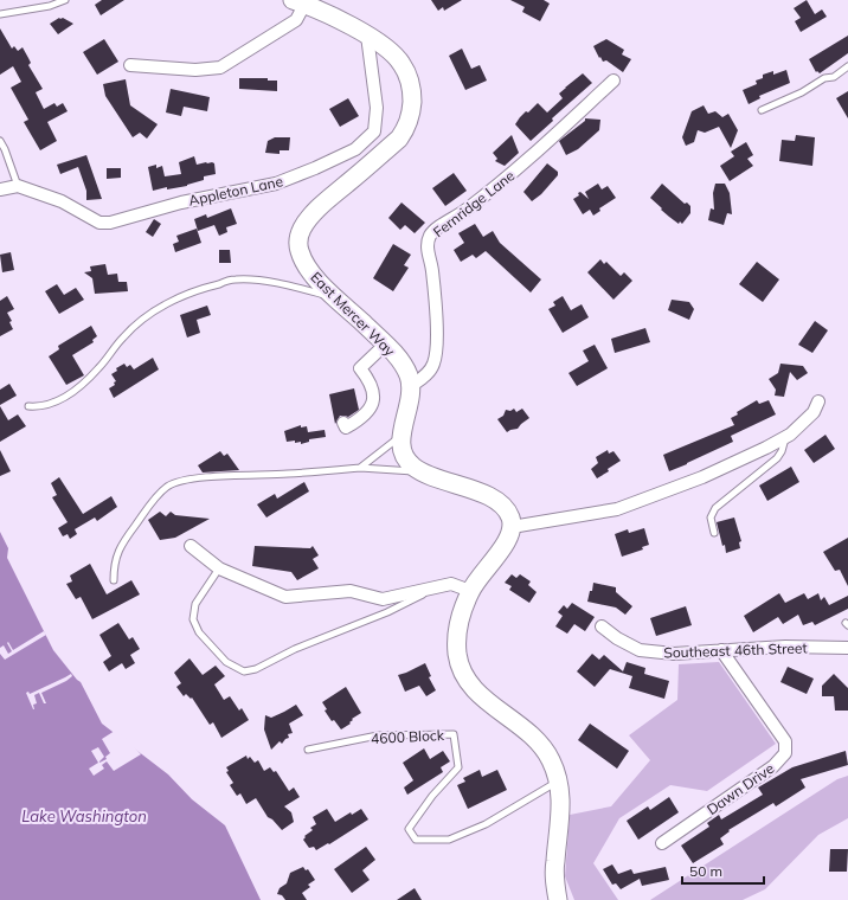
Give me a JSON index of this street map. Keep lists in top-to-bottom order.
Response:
{
  "streets": {
    "street": [
      "Appleton Lane",
      "Fernridge Lane",
      "East Mercer Way",
      "Southeast 46th Street",
      "Dawn Drive"
    ],
    "lane": ["4600 Block"]
  },
  "crossings": [
    ["Appleton Lane", "East Mercer Way"],
    ["Fernridge Lane", "East Mercer Way"],
    ["Southeast 46th Street", "Dawn Drive"]
  ],
  "water": ["Lake Washington"],
  "scale_bar": "50 m"
}
